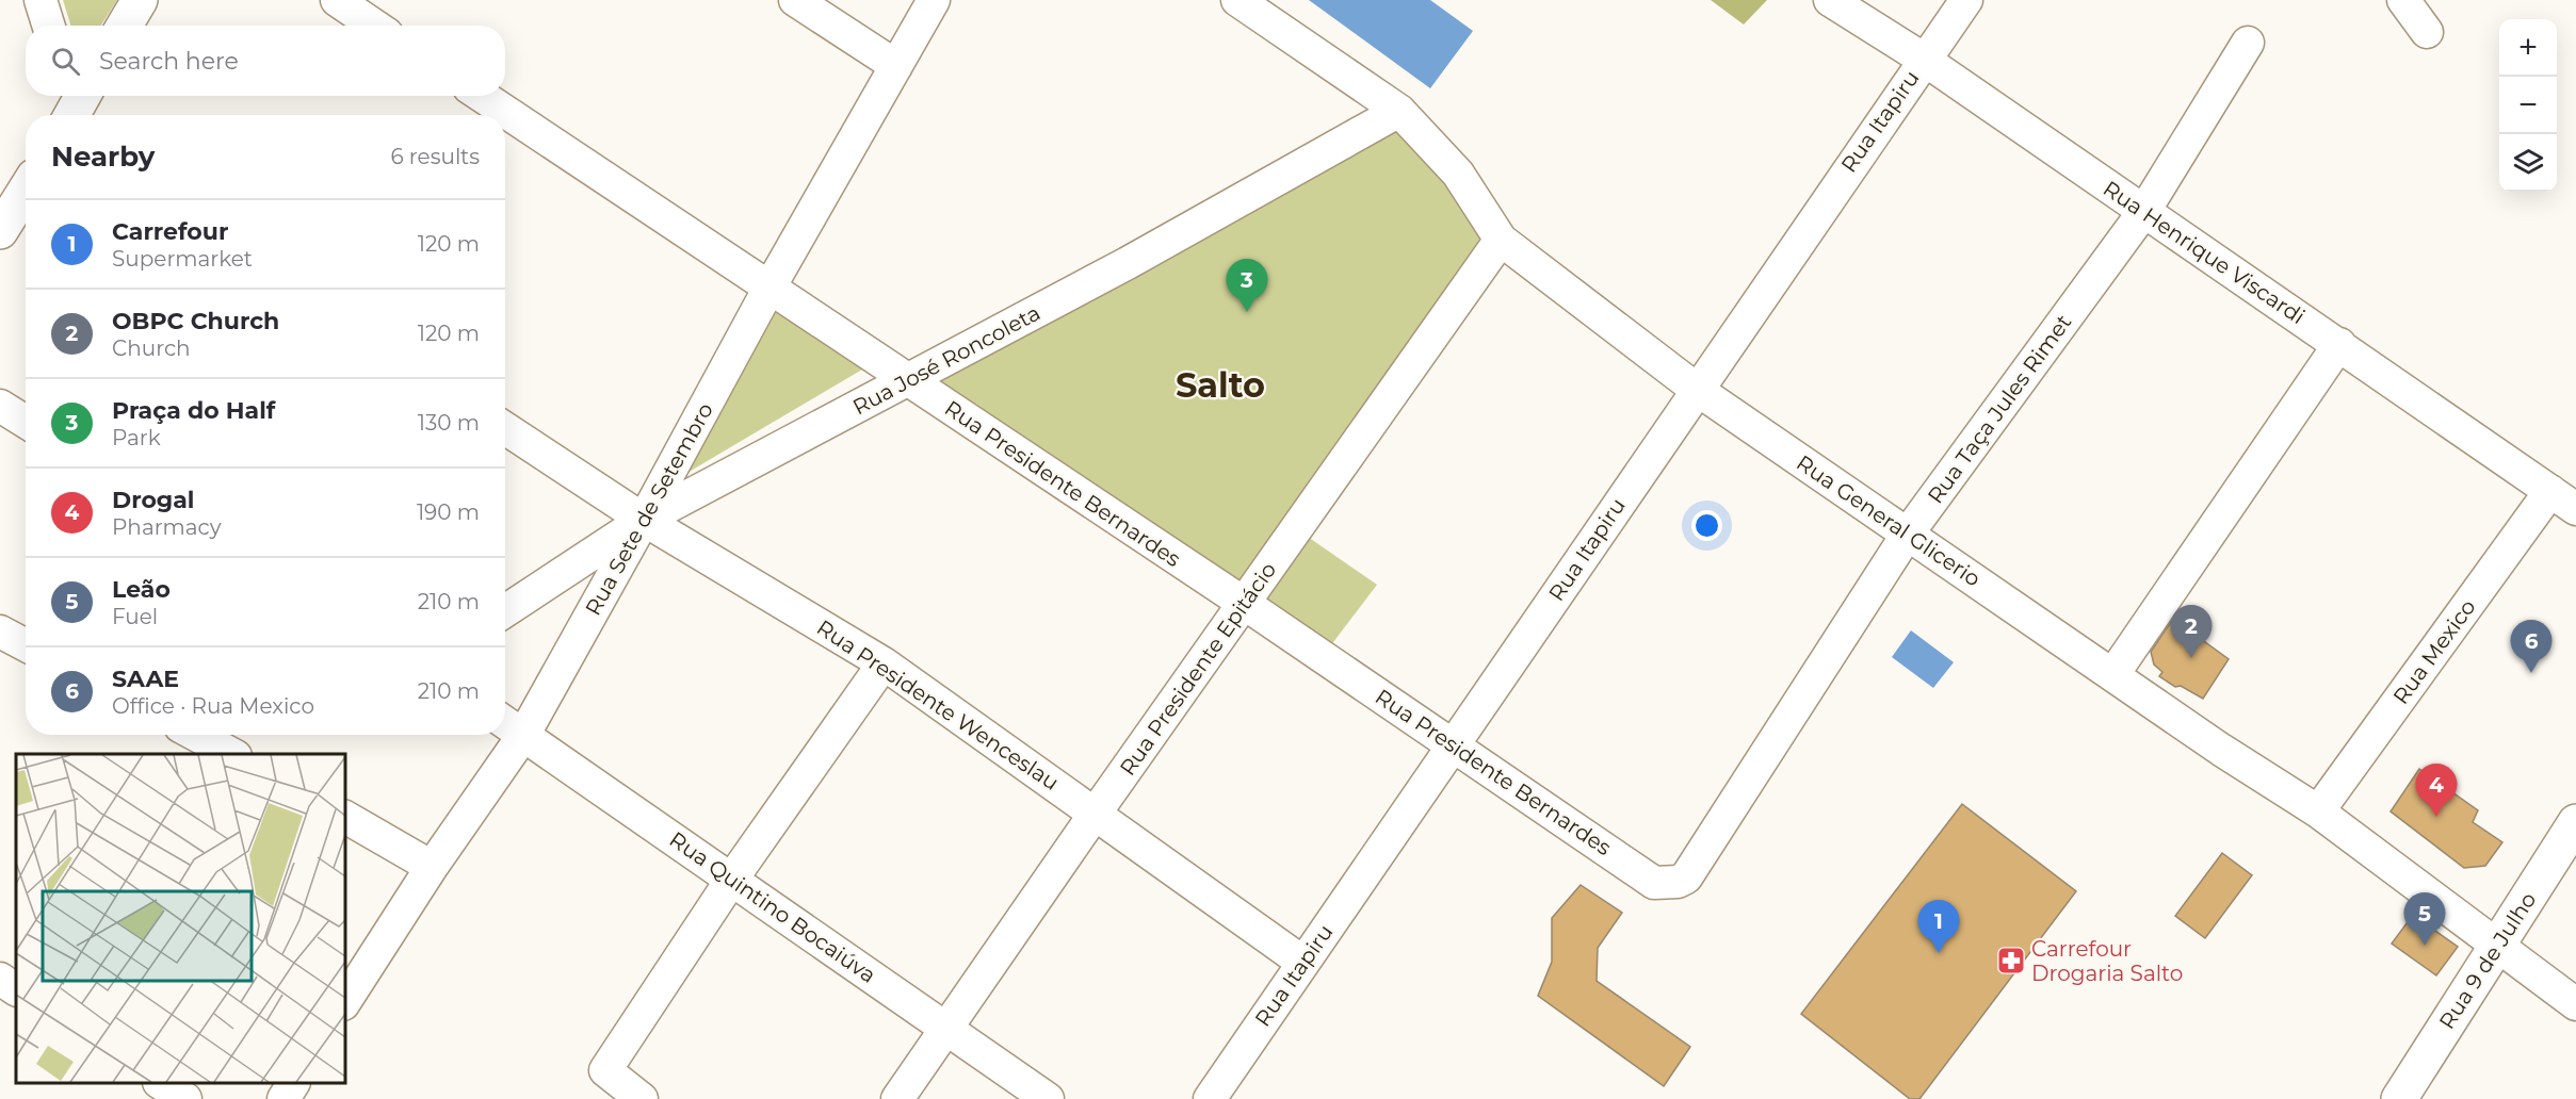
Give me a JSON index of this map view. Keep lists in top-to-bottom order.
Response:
{
  "streets": {
    "main road": ["Rua 9 de Julho"],
    "street": [
      "Rua Itapiru",
      "Rua Henrique Viscardi",
      "Rua José Roncoleta",
      "Rua Taça Jules Rimet",
      "Rua Presidente Bernardes",
      "Rua Sete de Setembro",
      "Rua General Glicerio",
      "Rua Mexico",
      "Rua Presidente Epitácio",
      "Rua Presidente Wenceslau",
      "Rua Quintino Bocaiúva"
    ]
  },
  "crossings": [
    ["Rua Itapiru", "Rua Henrique Viscardi"],
    ["Rua Itapiru", "Rua Presidente Bernardes"],
    ["Rua Itapiru", "Rua General Glicerio"],
    ["Rua Itapiru", "Rua Presidente Wenceslau"],
    ["Rua Henrique Viscardi", "Rua Taça Jules Rimet"],
    ["Rua Henrique Viscardi", "Rua Mexico"],
    ["Rua José Roncoleta", "Rua Presidente Bernardes"],
    ["Rua José Roncoleta", "Rua Sete de Setembro"],
    ["Rua José Roncoleta", "Rua General Glicerio"],
    ["Rua José Roncoleta", "Rua Presidente Wenceslau"],
    ["Rua Taça Jules Rimet", "Rua Presidente Bernardes"],
    ["Rua Taça Jules Rimet", "Rua General Glicerio"],
    ["Rua Presidente Bernardes", "Rua Sete de Setembro"],
    ["Rua Presidente Bernardes", "Rua Presidente Epitácio"],
    ["Rua Sete de Setembro", "Rua Presidente Wenceslau"],
    ["Rua Sete de Setembro", "Rua Quintino Bocaiúva"],
    ["Rua General Glicerio", "Rua Mexico"],
    ["Rua General Glicerio", "Rua Presidente Epitácio"],
    ["Rua General Glicerio", "Rua 9 de Julho"],
    ["Rua Presidente Epitácio", "Rua Presidente Wenceslau"],
    ["Rua Presidente Epitácio", "Rua Quintino Bocaiúva"]
  ],
  "districts": ["Salto"],
  "places": {
    "pharmacy": ["Carrefour Drogaria Salto"]
  },
  "page": {
    "map_buttons": ["+", "−"],
    "search": "Search here",
    "heading": ["Nearby", "6 results"],
    "list": [
      {
        "mark": "1",
        "name": "Carrefour",
        "note": "Supermarket",
        "value": "120 m"
      },
      {
        "mark": "2",
        "name": "OBPC Church",
        "note": "Church",
        "value": "120 m"
      },
      {
        "mark": "3",
        "name": "Praça do Half",
        "note": "Park",
        "value": "130 m"
      },
      {
        "mark": "4",
        "name": "Drogal",
        "note": "Pharmacy",
        "value": "190 m"
      },
      {
        "mark": "5",
        "name": "Leão",
        "note": "Fuel",
        "value": "210 m"
      },
      {
        "mark": "6",
        "name": "SAAE",
        "note": "Office · Rua Mexico",
        "value": "210 m"
      }
    ],
    "pins": [
      "3",
      "2",
      "6",
      "4",
      "5",
      "1"
    ]
  }
}
